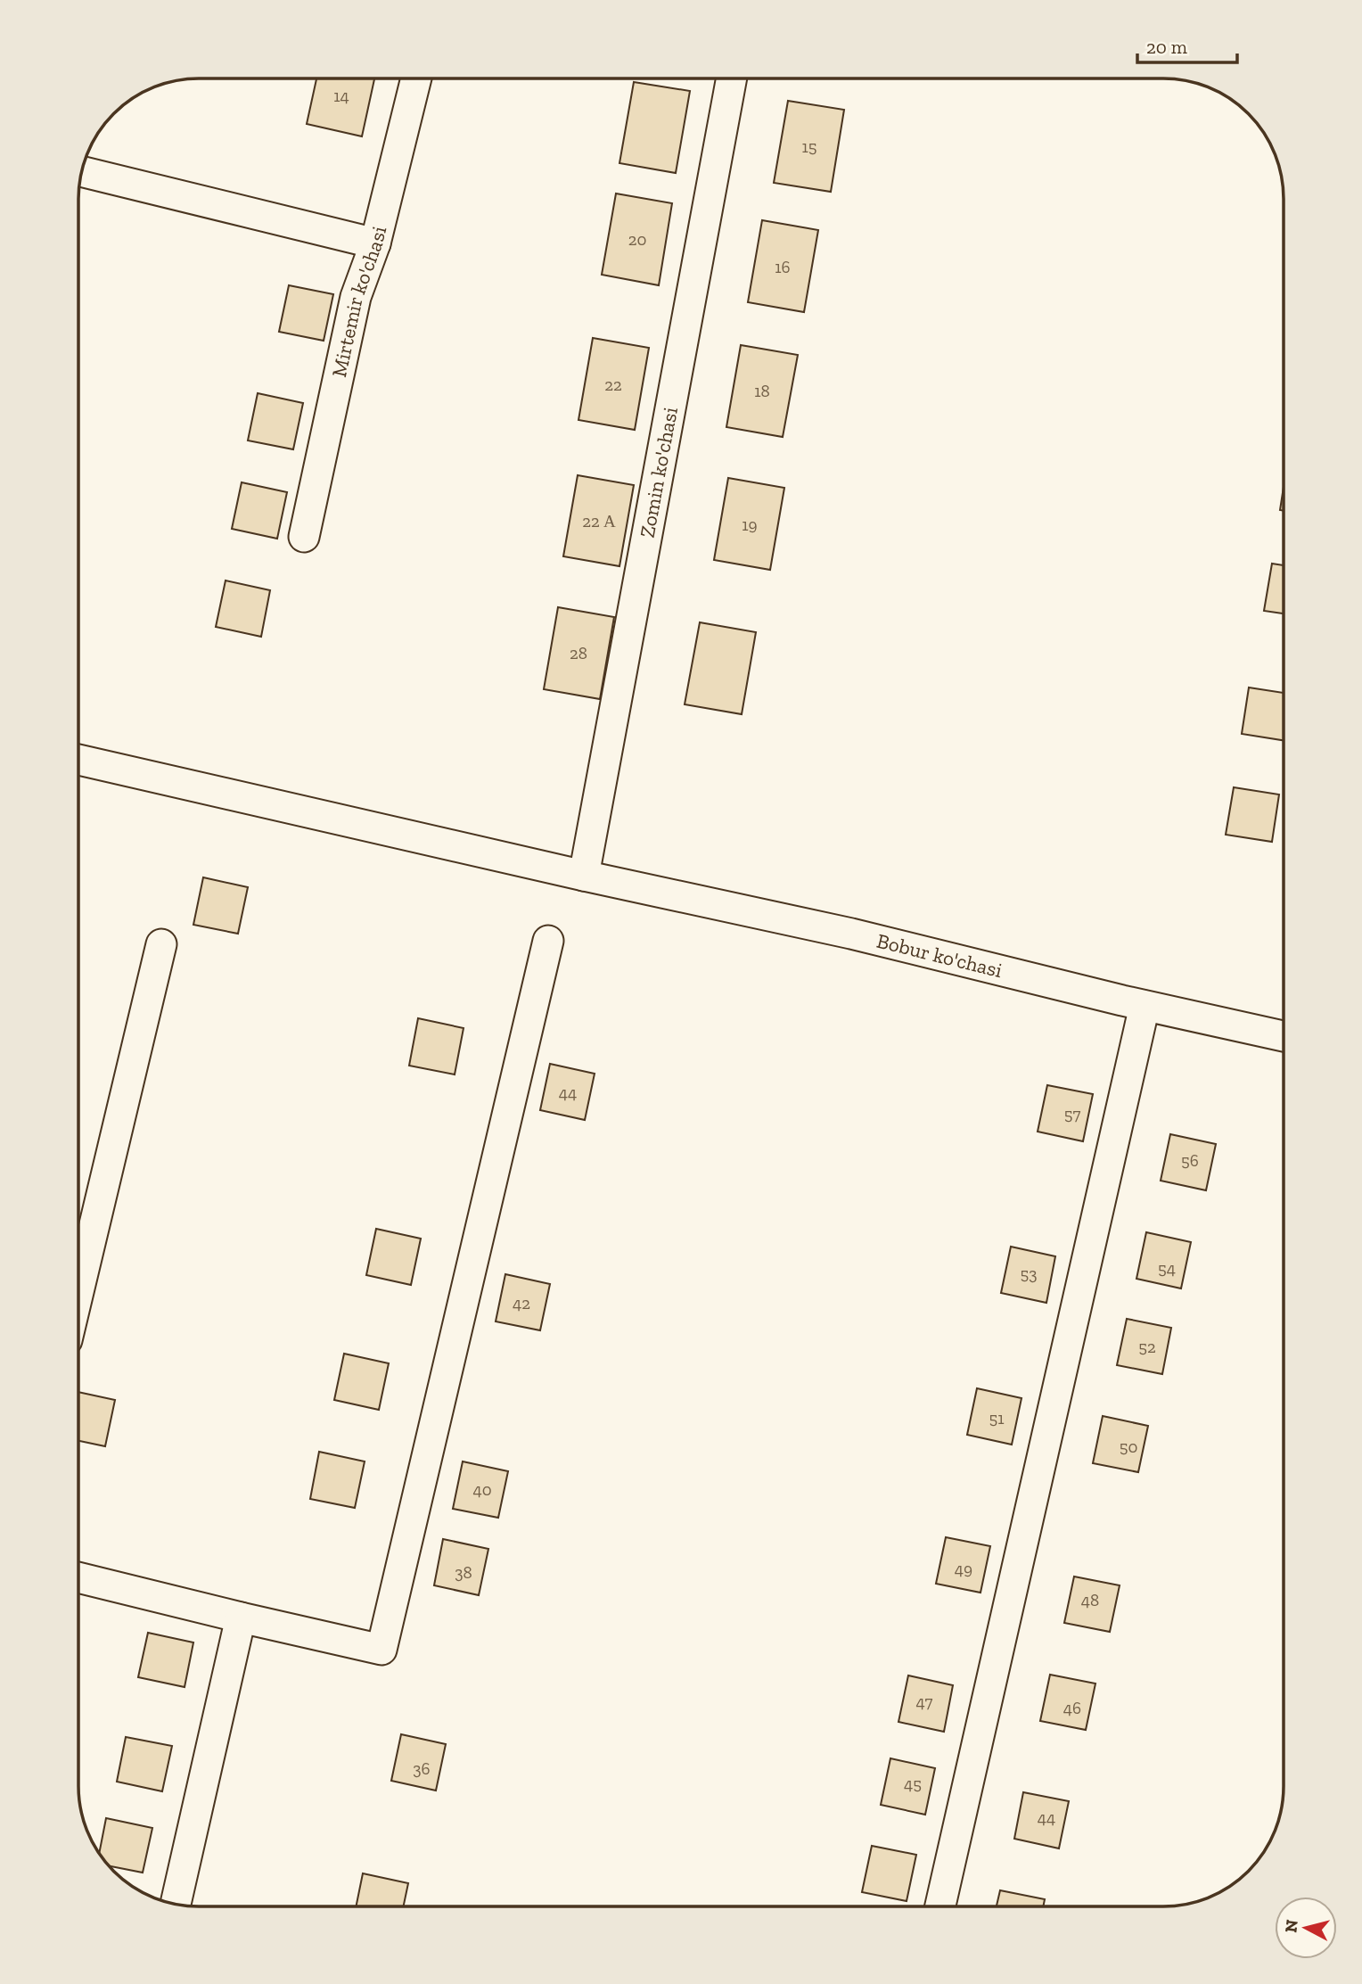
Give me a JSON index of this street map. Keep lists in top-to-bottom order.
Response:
{
  "streets": {
    "street": ["Mirtemir ko'chasi", "Zomin ko'chasi", "Bobur ko'chasi"]
  },
  "crossings": [
    ["Zomin ko'chasi", "Bobur ko'chasi"]
  ],
  "house_numbers": [
    "14",
    "15",
    "20",
    "16",
    "22",
    "18",
    "22 А",
    "19",
    "28",
    "44",
    "57",
    "56",
    "54",
    "53",
    "42",
    "52",
    "51",
    "50",
    "40",
    "49",
    "38",
    "48",
    "47",
    "46",
    "36",
    "45",
    "44"
  ],
  "scale_bar": "20 m",
  "north": "left"
}
